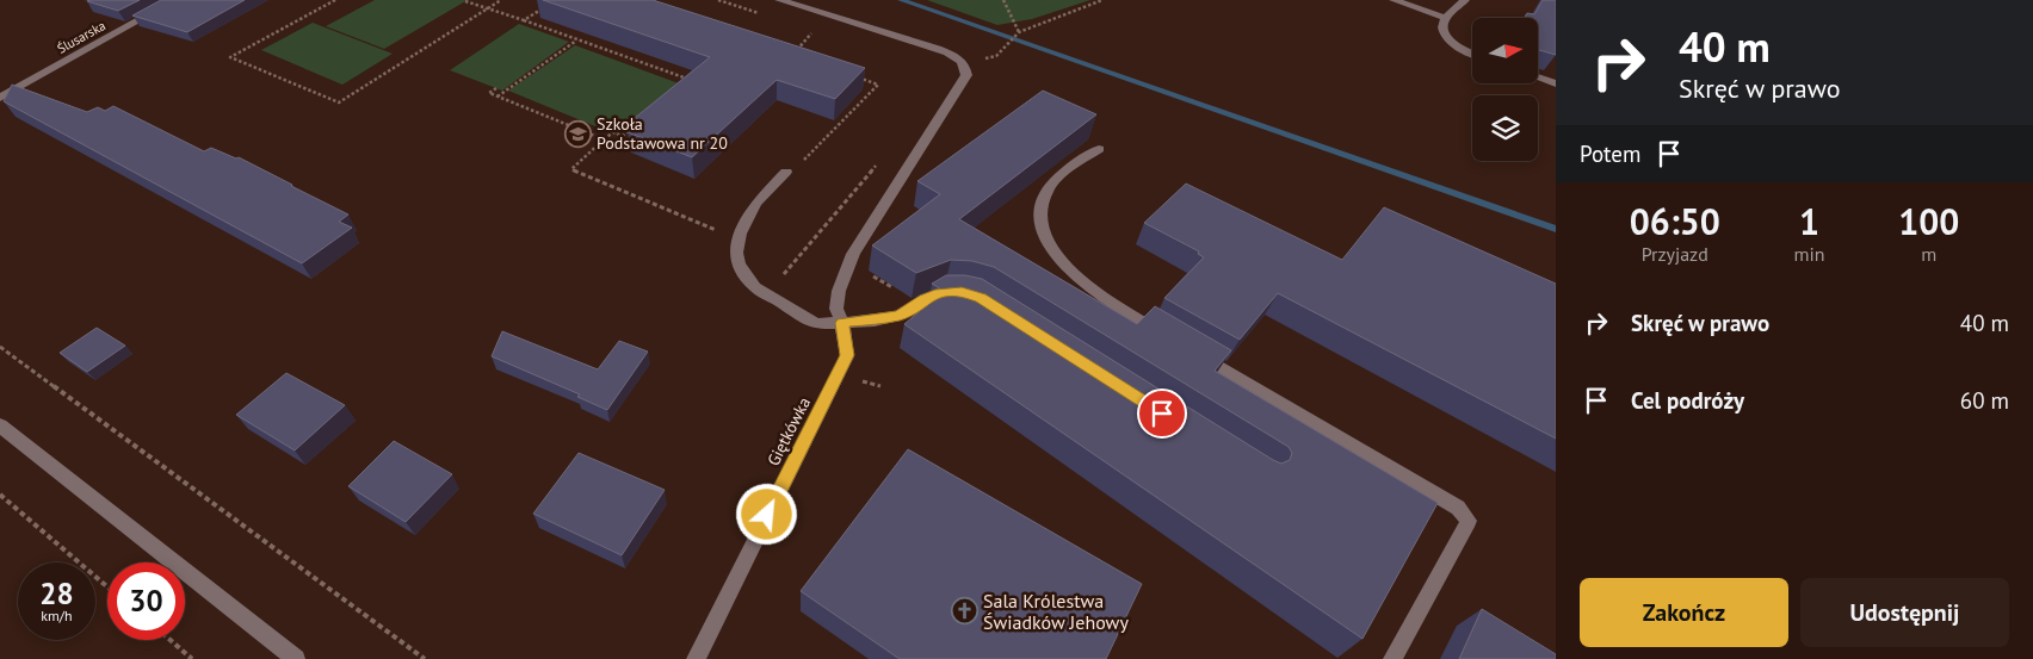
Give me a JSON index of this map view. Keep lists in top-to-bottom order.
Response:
{
  "streets": {
    "street": ["Ślusarska", "Giętkówka"]
  },
  "places": {
    "school or university": ["Szkoła Podstawowa nr 20"],
    "church": ["Sala Królestwa Świadków Jehowy"]
  },
  "north": "right",
  "page": {
    "turn": ["40 m", "Skręć w prawo"],
    "then": "Potem",
    "eta": [
      "06:50",
      "Przyjazd",
      "1",
      "min",
      "100",
      "m"
    ],
    "list": [
      {
        "name": "Skręć w prawo",
        "value": "40 m"
      },
      {
        "name": "Cel podróży",
        "value": "60 m"
      }
    ],
    "speed": "28 km/h",
    "limit": "30",
    "buttons": ["Zakończ", "Udostępnij"]
  }
}
